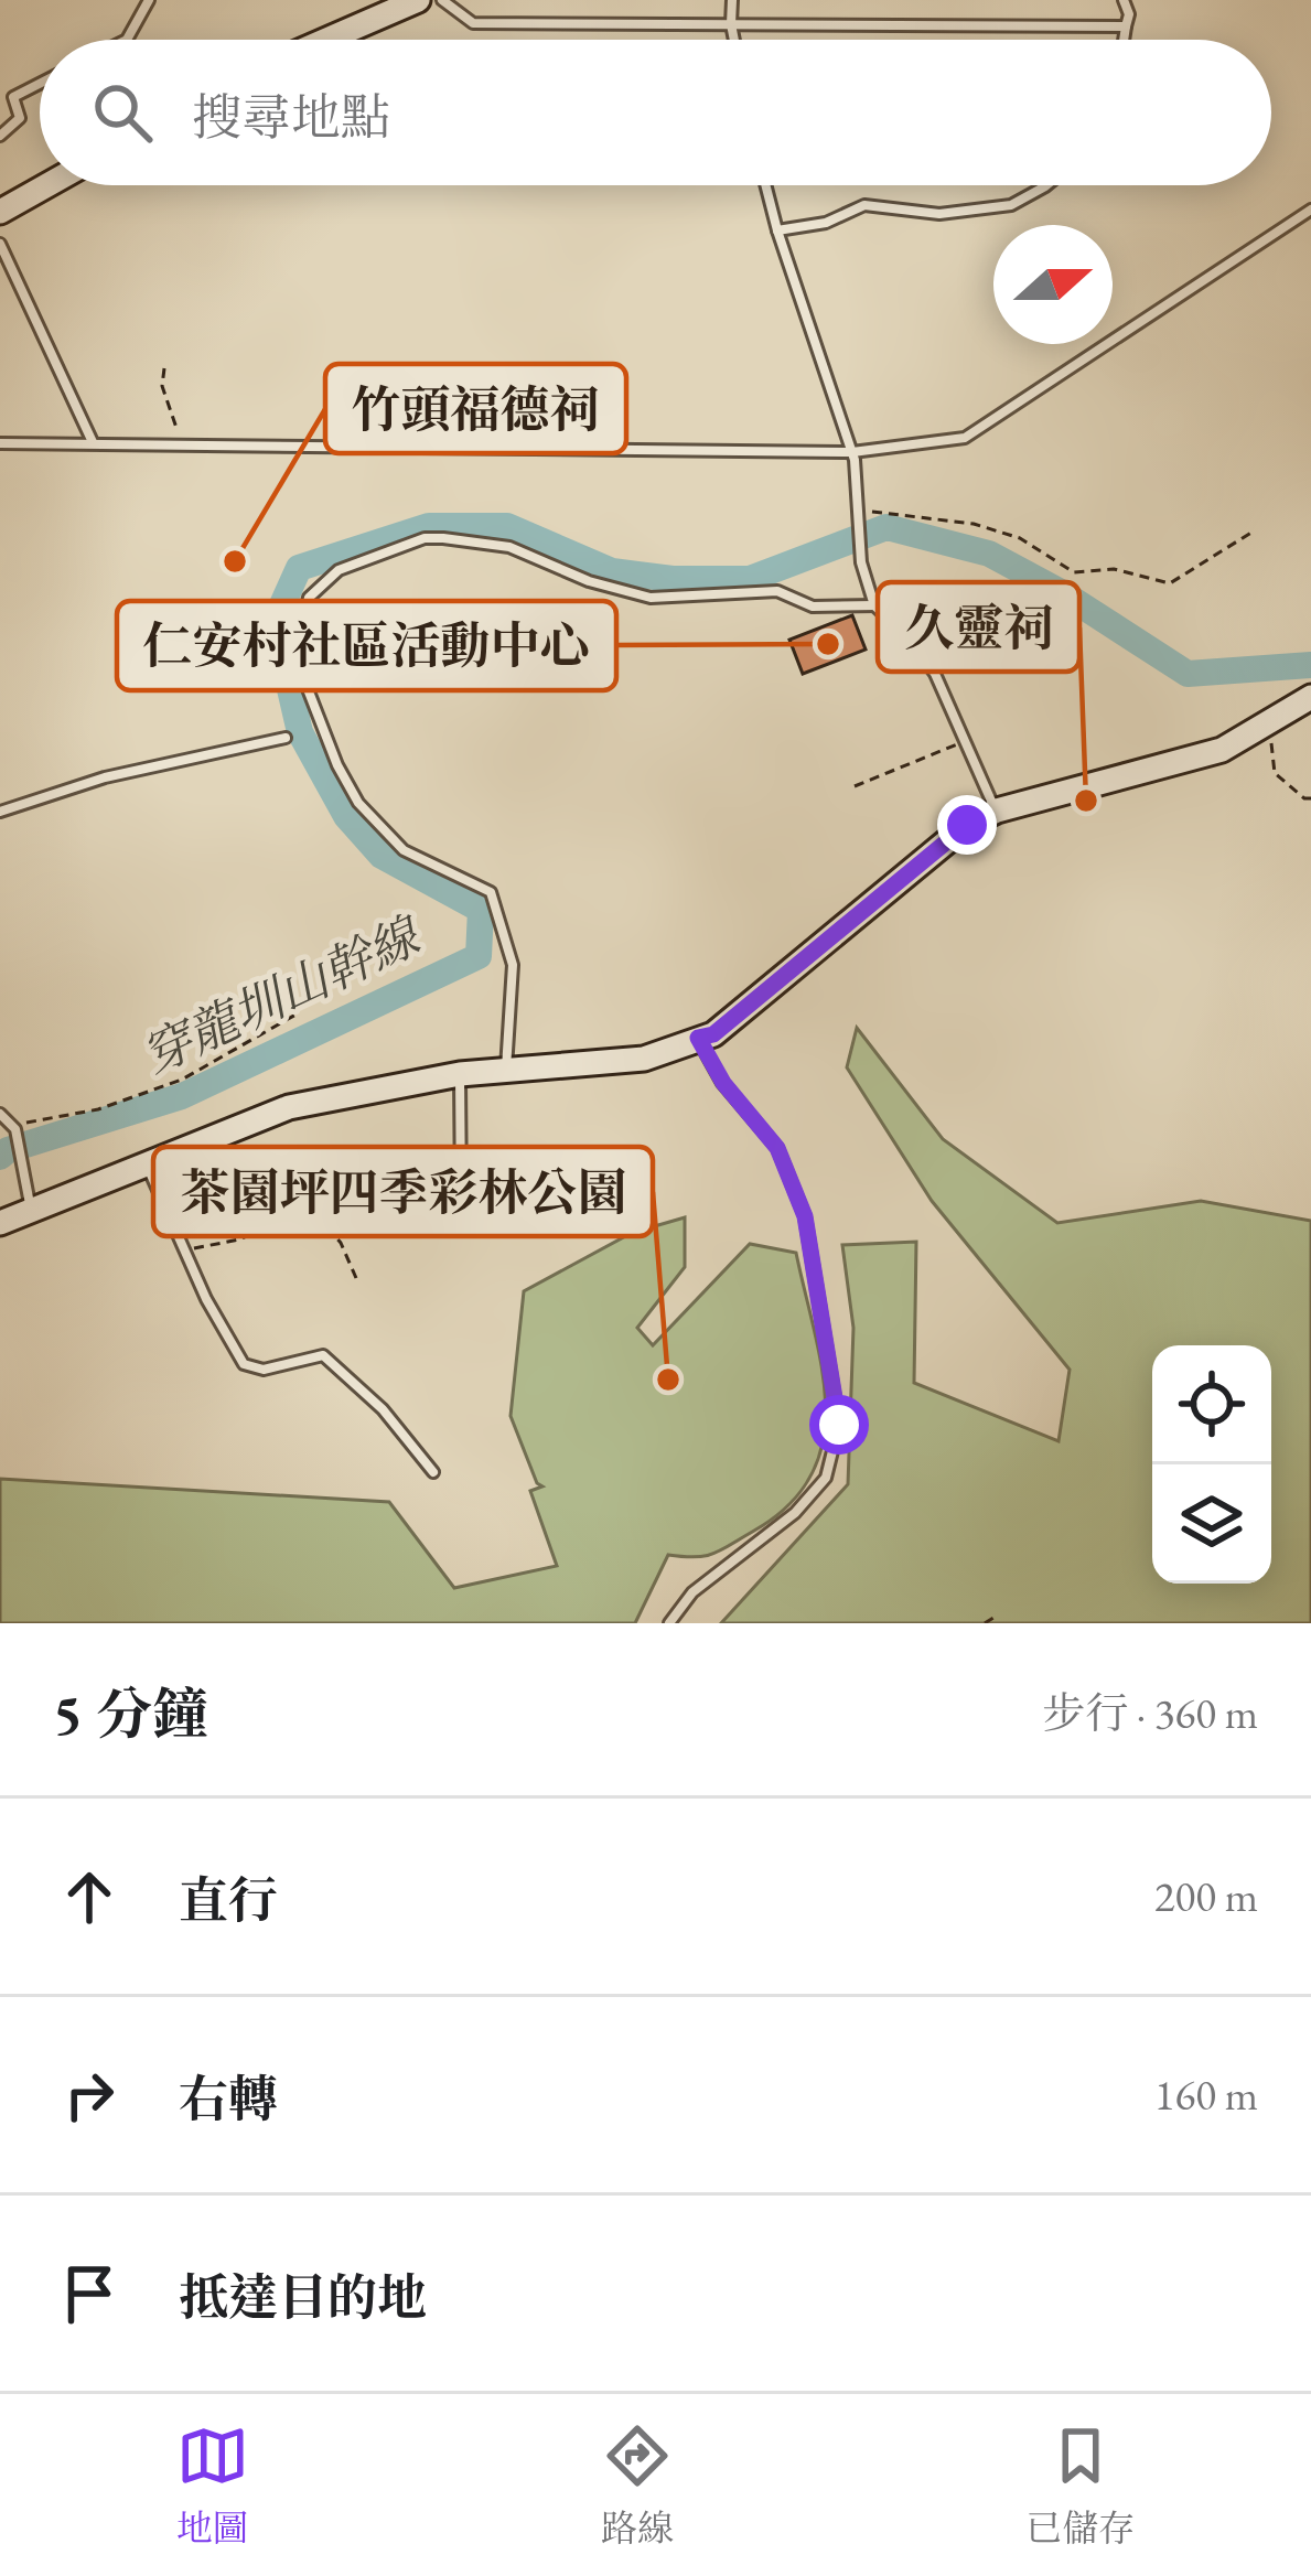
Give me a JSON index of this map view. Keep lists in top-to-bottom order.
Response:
{
  "water": ["穿龍圳山幹線"],
  "places": [
    "竹頭福德祠",
    "仁安村社區活動中心",
    "久靈祠",
    "茶園坪四季彩林公園"
  ],
  "north": "right",
  "page": {
    "search": "搜尋地點",
    "heading": ["5 分鐘", "步行 · 360 m"],
    "list": [
      ["直行", "200 m"],
      ["右轉", "160 m"],
      "抵達目的地"
    ],
    "nav": ["地圖", "路線", "已儲存"]
  }
}
